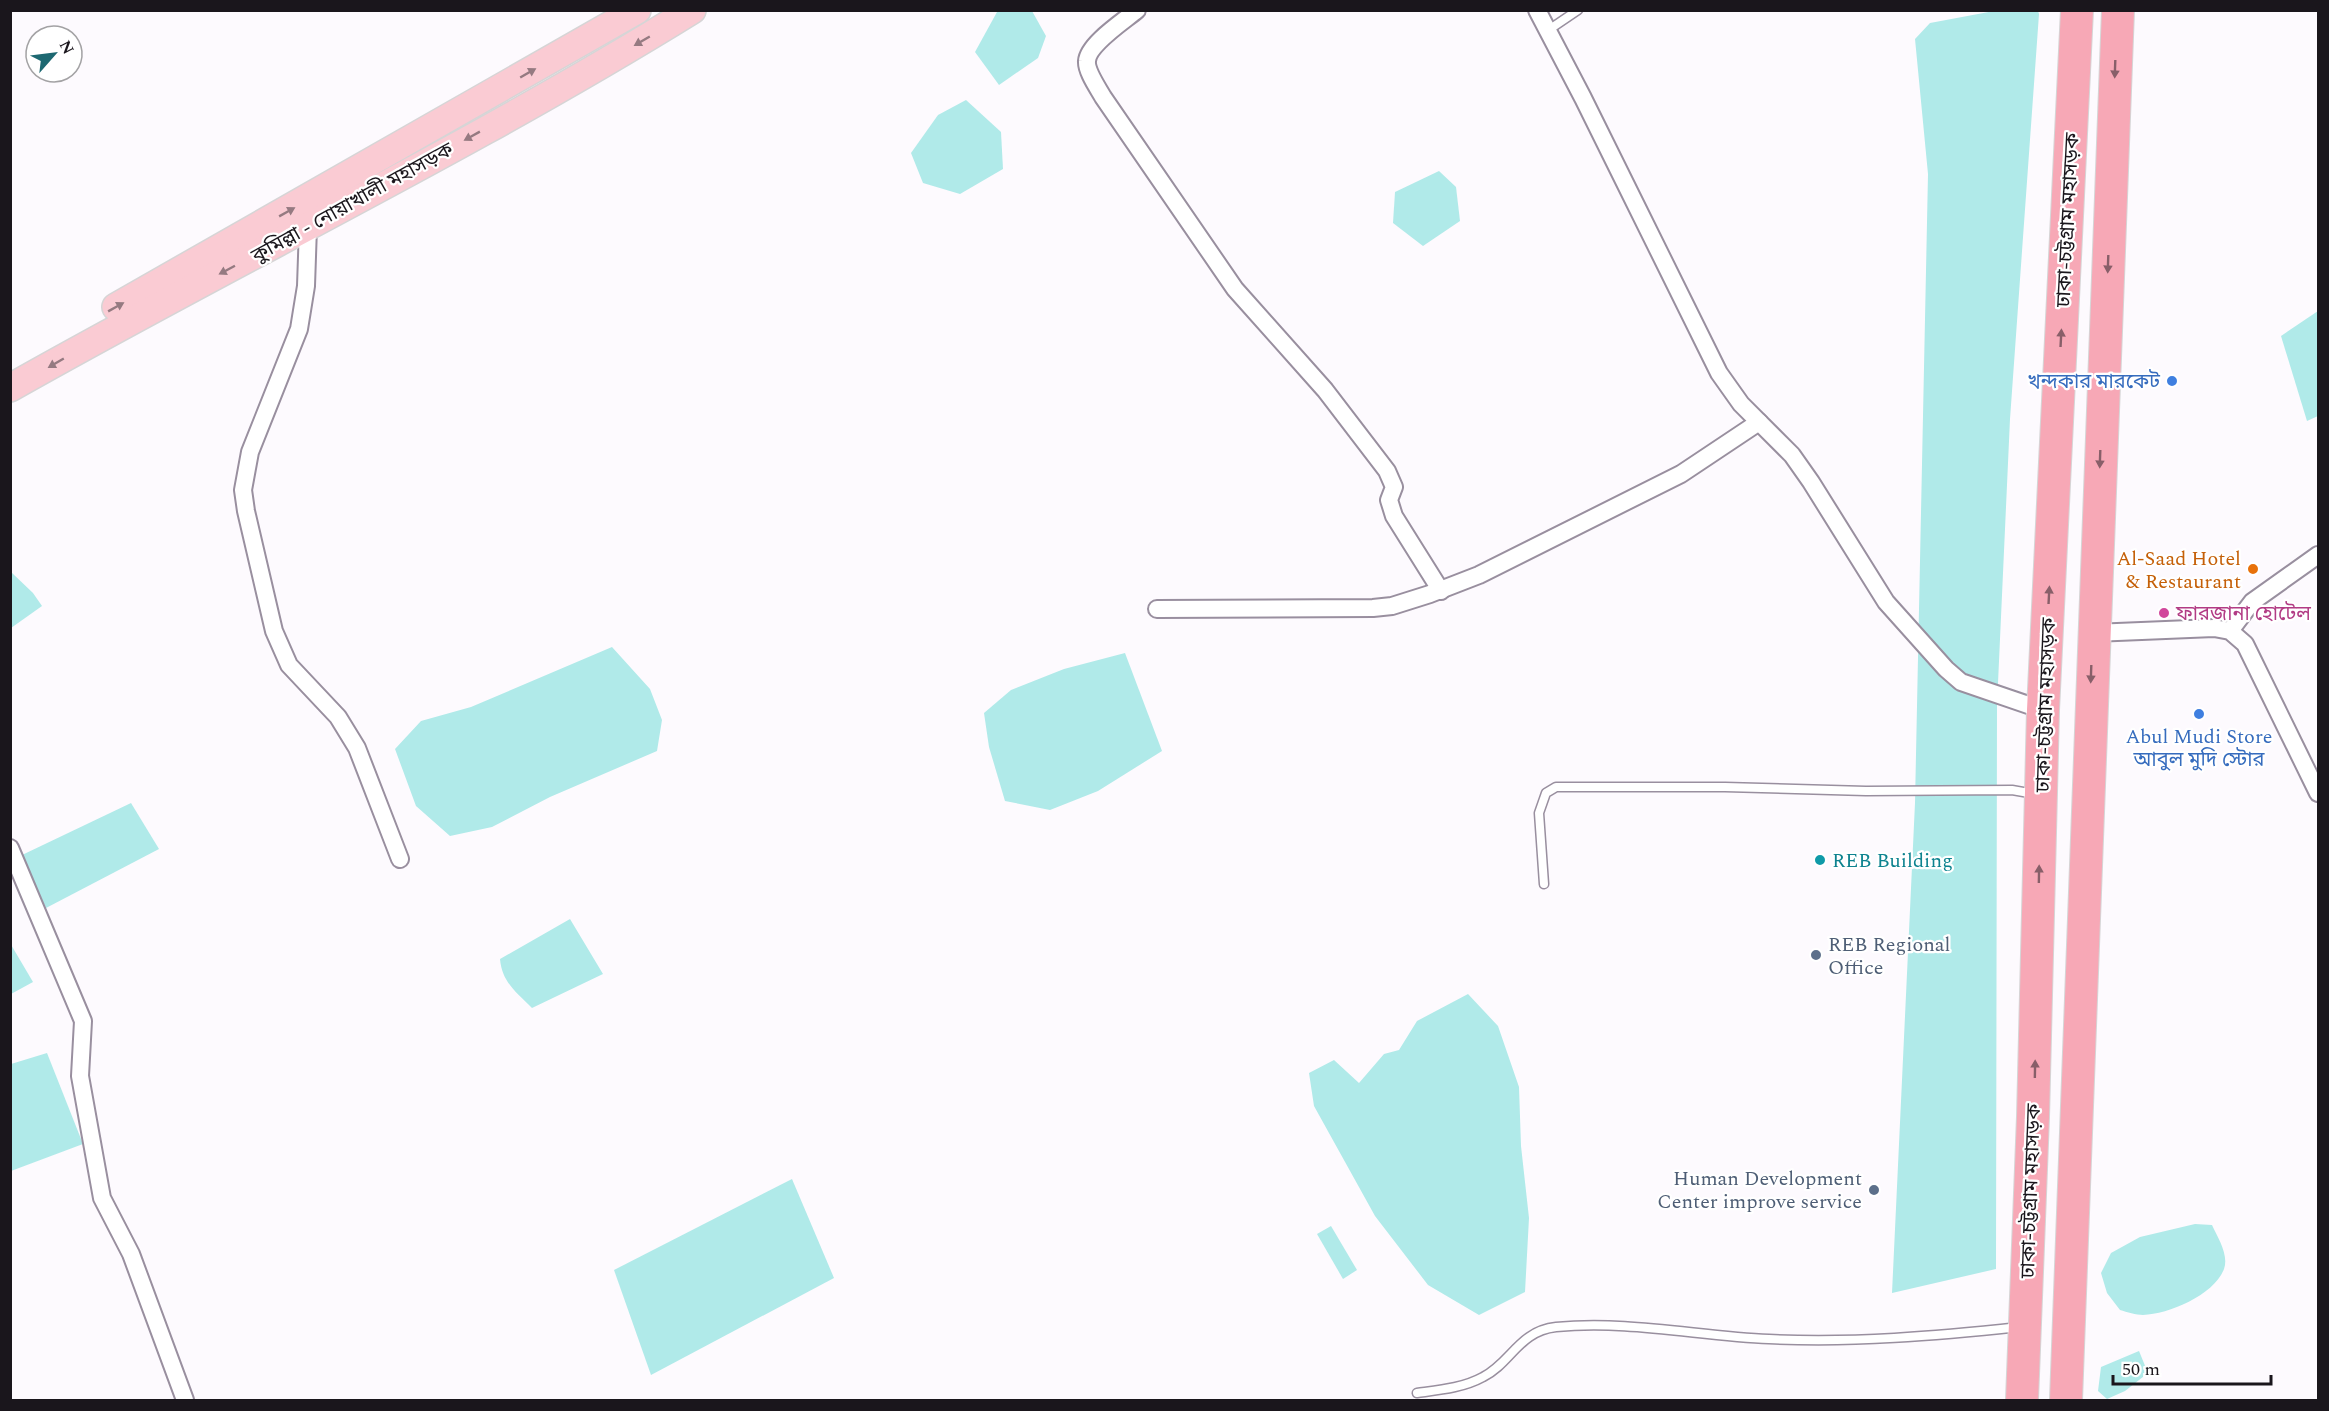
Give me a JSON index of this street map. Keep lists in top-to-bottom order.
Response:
{
  "streets": {
    "highway": ["ঢাকা-চট্টগ্রাম মহাসড়ক"],
    "main road": ["কুমিল্লা - নোয়াখালী মহাসড়ক"]
  },
  "places": [
    "খন্দকার মারকেট",
    "Al-Saad Hotel & Restaurant",
    "ফারজানা হোটেল",
    "Abul Mudi Store আবুল মুদি স্টোর",
    "REB Building",
    "REB Regional Office",
    "Human Development Center improve service"
  ],
  "scale_bar": "50 m",
  "north": "top right"
}
